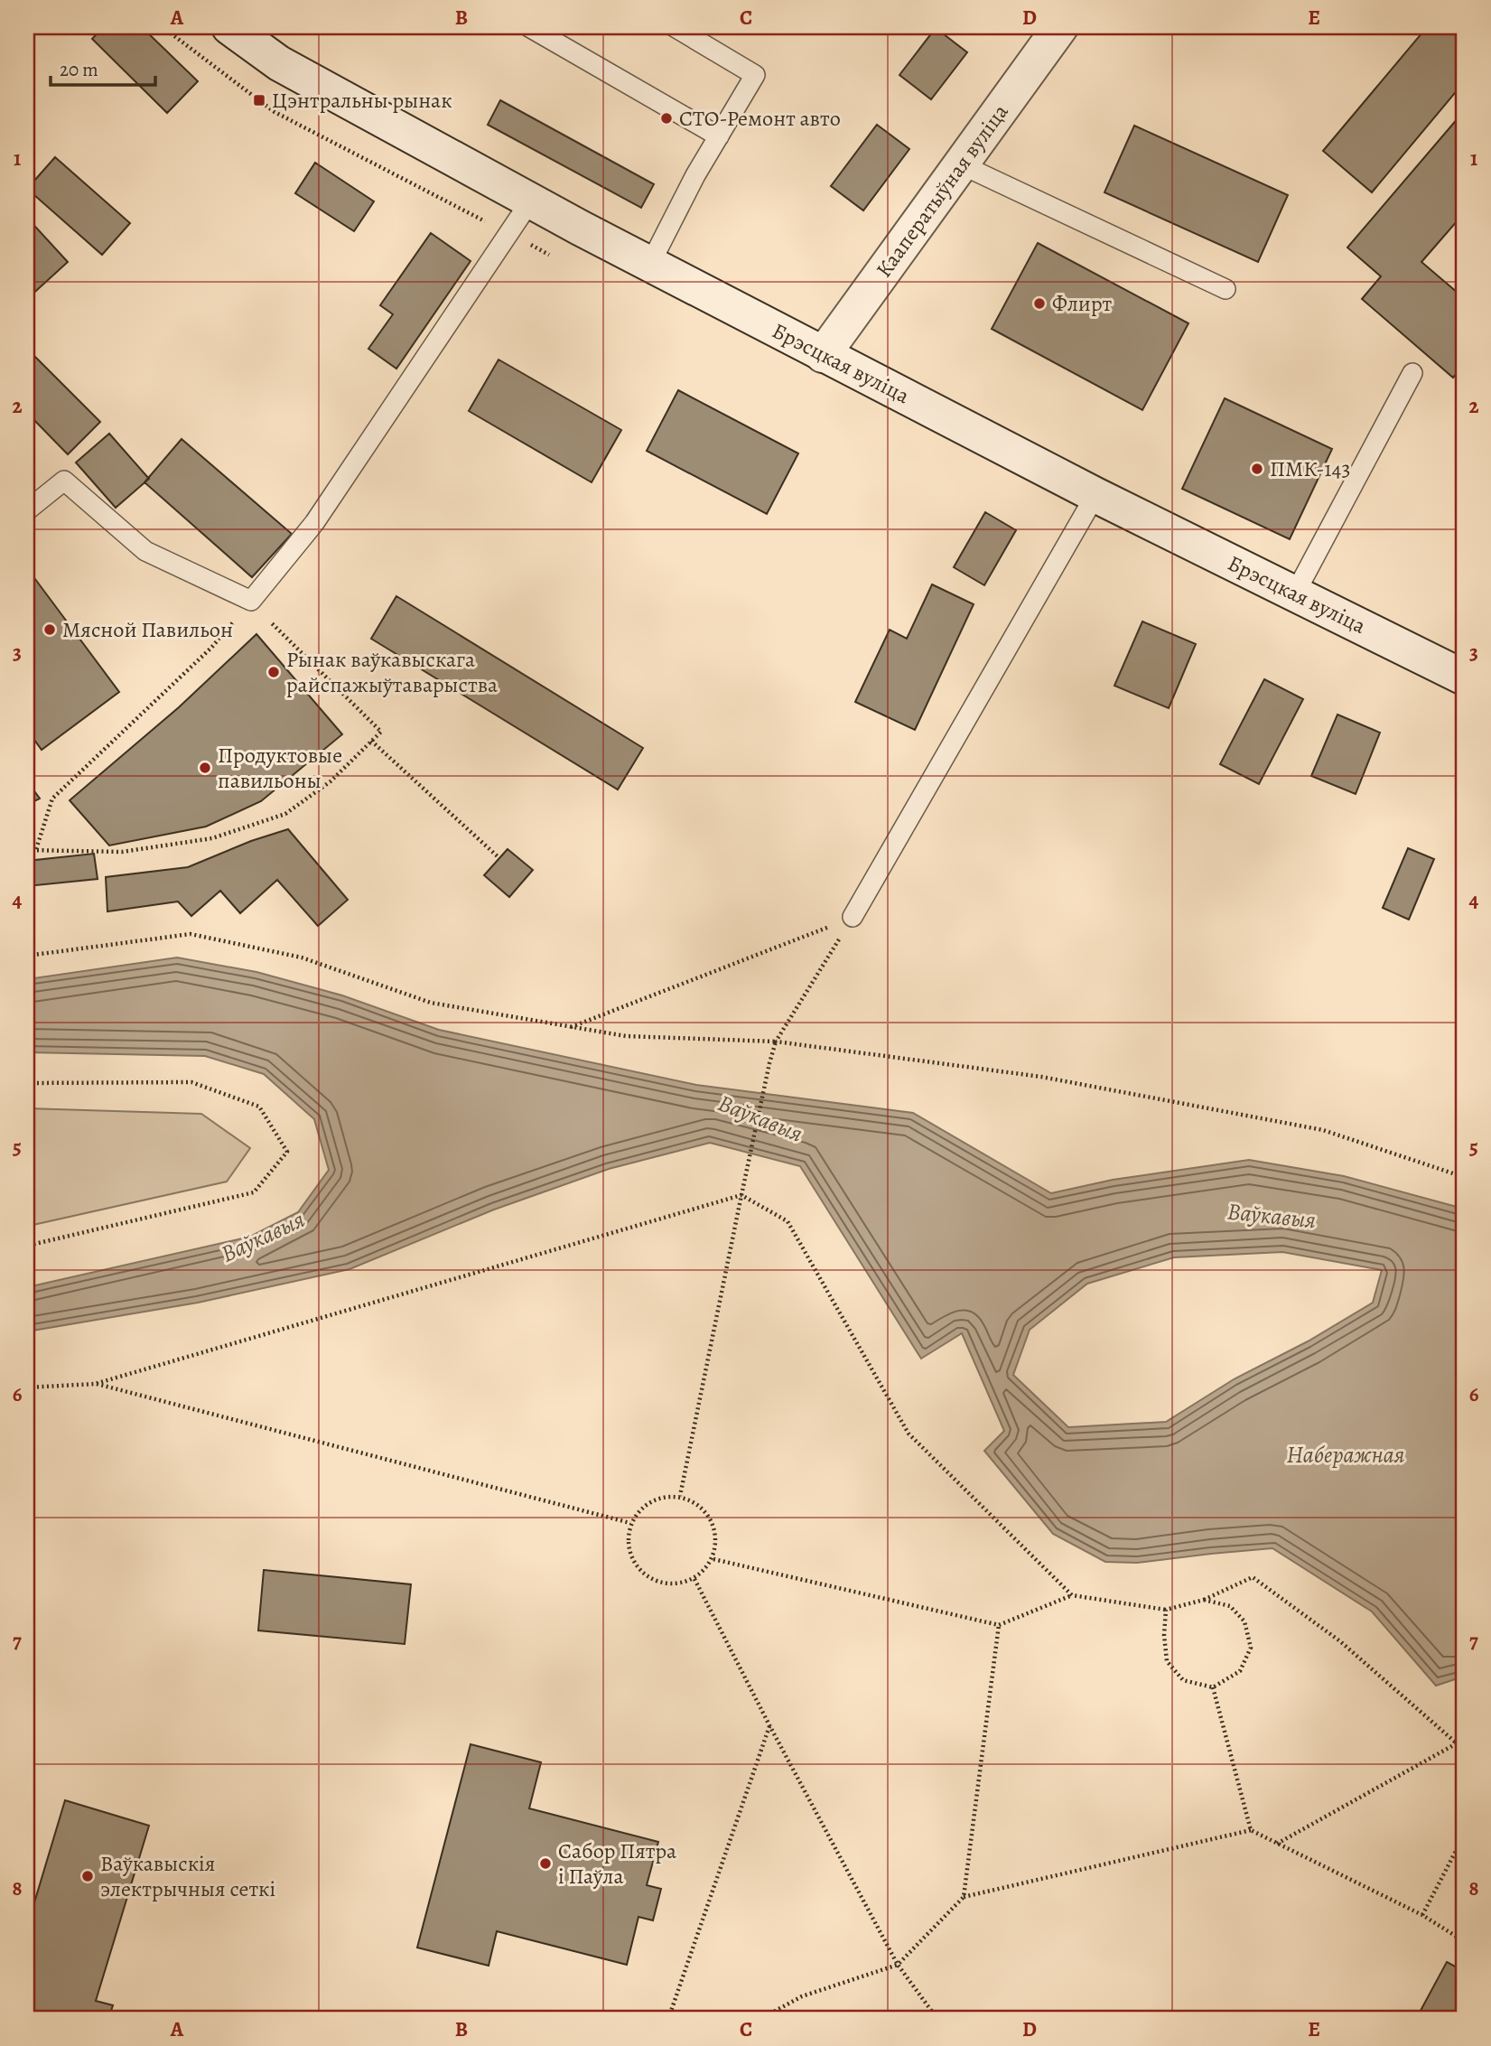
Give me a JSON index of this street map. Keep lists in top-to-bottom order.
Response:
{
  "streets": {
    "street": ["Кааператыўная вуліца", "Брэсцкая вуліца"]
  },
  "crossings": [
    ["Кааператыўная вуліца", "Брэсцкая вуліца"]
  ],
  "water": ["Ваўкавыя", "Наберажная"],
  "places": {
    "transit": ["Цэнтральны рынак"],
    "other": [
      "СТО-Ремонт авто",
      "Флирт",
      "ПМК-143",
      "Мясной Павильон",
      "Рынак ваўкавыскага райспажыўтаварыства",
      "Продуктовые павильоны",
      "Сабор Пятра і Паўла",
      "Ваўкавыскія электрычныя сеткі"
    ]
  },
  "scale_bar": "20 m",
  "grid": {
    "columns": [
      "A",
      "B",
      "C",
      "D",
      "E"
    ],
    "rows": [
      "1",
      "2",
      "3",
      "4",
      "5",
      "6",
      "7",
      "8"
    ]
  }
}
